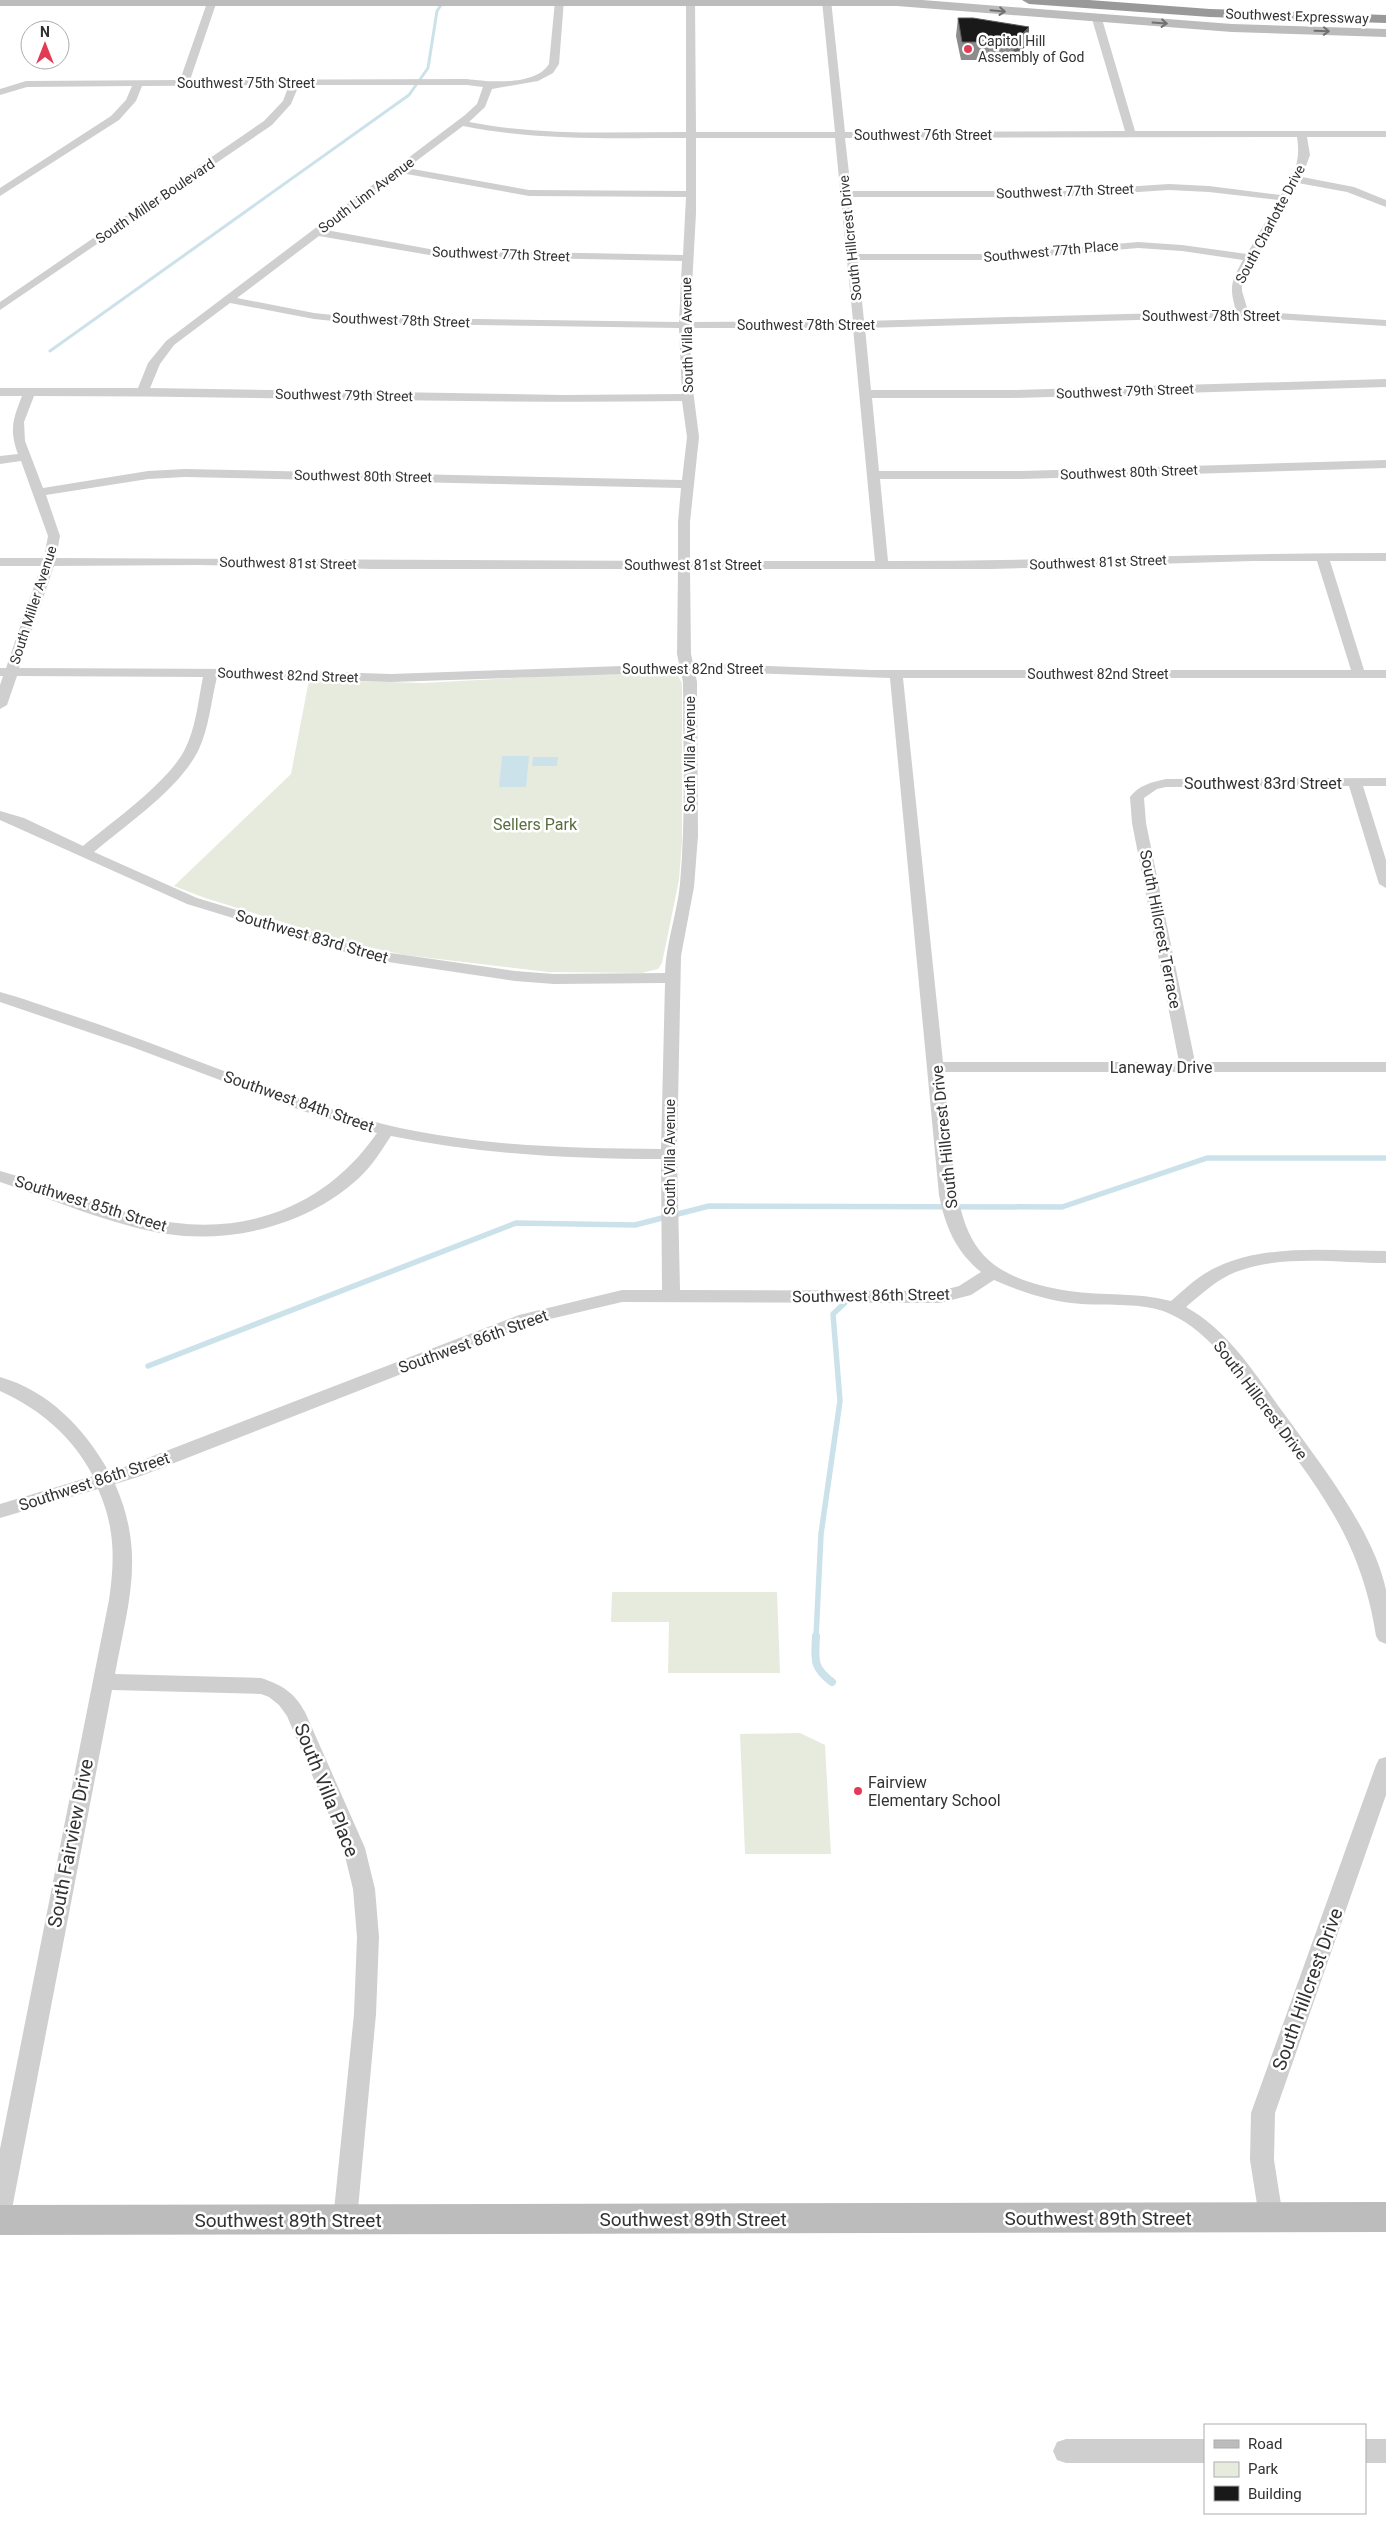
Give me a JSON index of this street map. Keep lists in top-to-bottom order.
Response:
{
  "streets": {
    "highway": ["Southwest Expressway"],
    "main road": ["Southwest 89th Street"],
    "street": [
      "Southwest 75th Street",
      "Southwest 76th Street",
      "Southwest 77th Street",
      "South Linn Avenue",
      "South Miller Boulevard",
      "South Charlotte Drive",
      "South Hillcrest Drive",
      "Southwest 77th Place",
      "Southwest 78th Street",
      "South Villa Avenue",
      "Southwest 79th Street",
      "Southwest 80th Street",
      "Southwest 81st Street",
      "South Miller Avenue",
      "Southwest 82nd Street",
      "Southwest 83rd Street",
      "South Hillcrest Terrace",
      "Laneway Drive",
      "Southwest 84th Street",
      "Southwest 85th Street",
      "Southwest 86th Street",
      "South Villa Place",
      "South Fairview Drive"
    ]
  },
  "crossings": [
    ["Southwest 75th Street", "South Linn Avenue"],
    ["Southwest 75th Street", "South Miller Boulevard"],
    ["Southwest 76th Street", "South Linn Avenue"],
    ["Southwest 76th Street", "South Charlotte Drive"],
    ["Southwest 76th Street", "South Hillcrest Drive"],
    ["Southwest 76th Street", "South Villa Avenue"],
    ["Southwest 77th Street", "South Linn Avenue"],
    ["Southwest 77th Street", "South Charlotte Drive"],
    ["Southwest 77th Street", "South Hillcrest Drive"],
    ["Southwest 77th Street", "South Villa Avenue"],
    ["South Linn Avenue", "Southwest 78th Street"],
    ["South Linn Avenue", "Southwest 79th Street"],
    ["South Charlotte Drive", "Southwest 77th Place"],
    ["South Charlotte Drive", "Southwest 78th Street"],
    ["South Hillcrest Drive", "Southwest 77th Place"],
    ["South Hillcrest Drive", "Southwest 78th Street"],
    ["South Hillcrest Drive", "Southwest 79th Street"],
    ["South Hillcrest Drive", "Southwest 80th Street"],
    ["South Hillcrest Drive", "Southwest 81st Street"],
    ["South Hillcrest Drive", "Southwest 82nd Street"],
    ["South Hillcrest Drive", "Laneway Drive"],
    ["South Hillcrest Drive", "Southwest 86th Street"],
    ["South Hillcrest Drive", "Southwest 89th Street"],
    ["Southwest 78th Street", "South Villa Avenue"],
    ["South Villa Avenue", "Southwest 79th Street"],
    ["South Villa Avenue", "Southwest 80th Street"],
    ["South Villa Avenue", "Southwest 81st Street"],
    ["South Villa Avenue", "Southwest 82nd Street"],
    ["South Villa Avenue", "Southwest 83rd Street"],
    ["South Villa Avenue", "Southwest 84th Street"],
    ["South Villa Avenue", "Southwest 86th Street"],
    ["Southwest 79th Street", "South Miller Avenue"],
    ["Southwest 80th Street", "South Miller Avenue"],
    ["Southwest 81st Street", "South Miller Avenue"],
    ["South Miller Avenue", "Southwest 82nd Street"],
    ["Southwest 83rd Street", "South Hillcrest Terrace"],
    ["South Hillcrest Terrace", "Laneway Drive"],
    ["Southwest 84th Street", "Southwest 85th Street"],
    ["Southwest 86th Street", "South Fairview Drive"],
    ["South Villa Place", "South Fairview Drive"],
    ["South Villa Place", "Southwest 89th Street"]
  ],
  "parks": ["Sellers Park"],
  "places": ["Capitol Hill Assembly of God", "Fairview Elementary School"],
  "legend": ["Road", "Park", "Building"],
  "north": "top"
}
